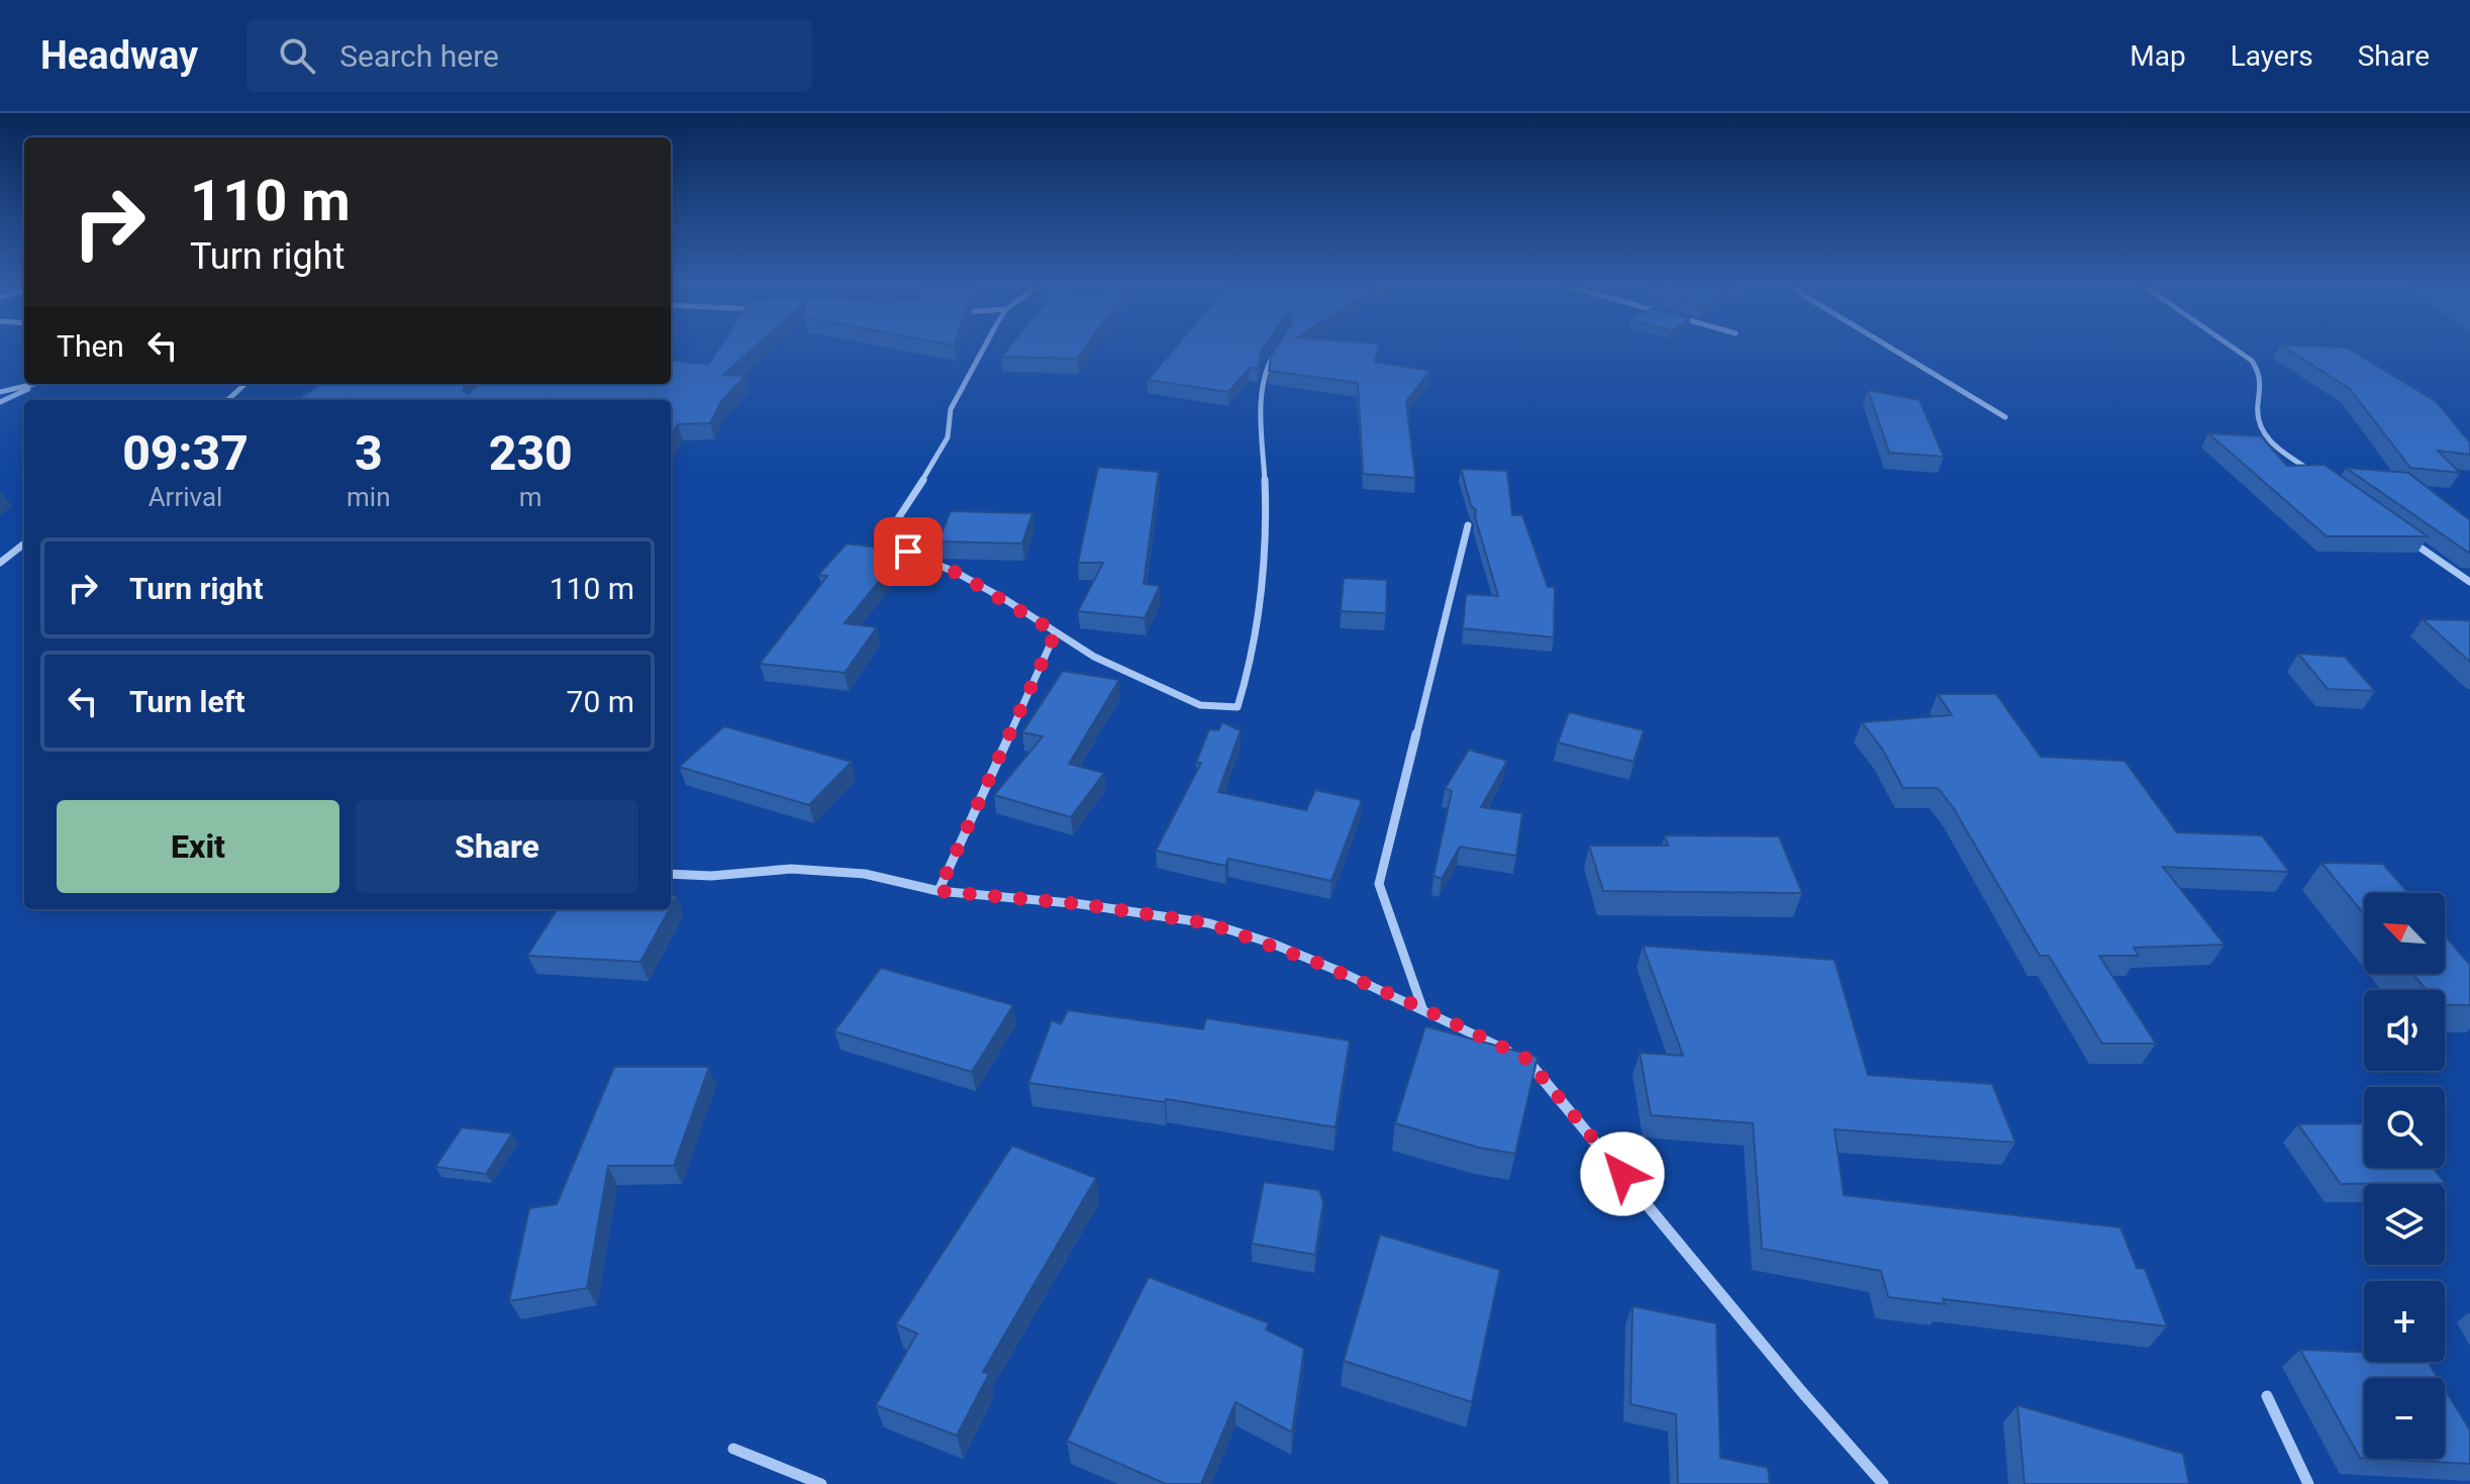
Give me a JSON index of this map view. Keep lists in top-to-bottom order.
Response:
{
  "north": "top left",
  "page": {
    "header": "Headway",
    "search": "Search here",
    "nav": ["Map", "Layers", "Share"],
    "turn": ["110 m", "Turn right"],
    "then": "Then",
    "eta": [
      "09:37",
      "Arrival",
      "3",
      "min",
      "230",
      "m"
    ],
    "list": [
      {
        "name": "Turn right",
        "value": "110 m"
      },
      {
        "name": "Turn left",
        "value": "70 m"
      }
    ],
    "buttons": ["Exit", "Share"],
    "map_buttons": ["+", "−"]
  }
}
